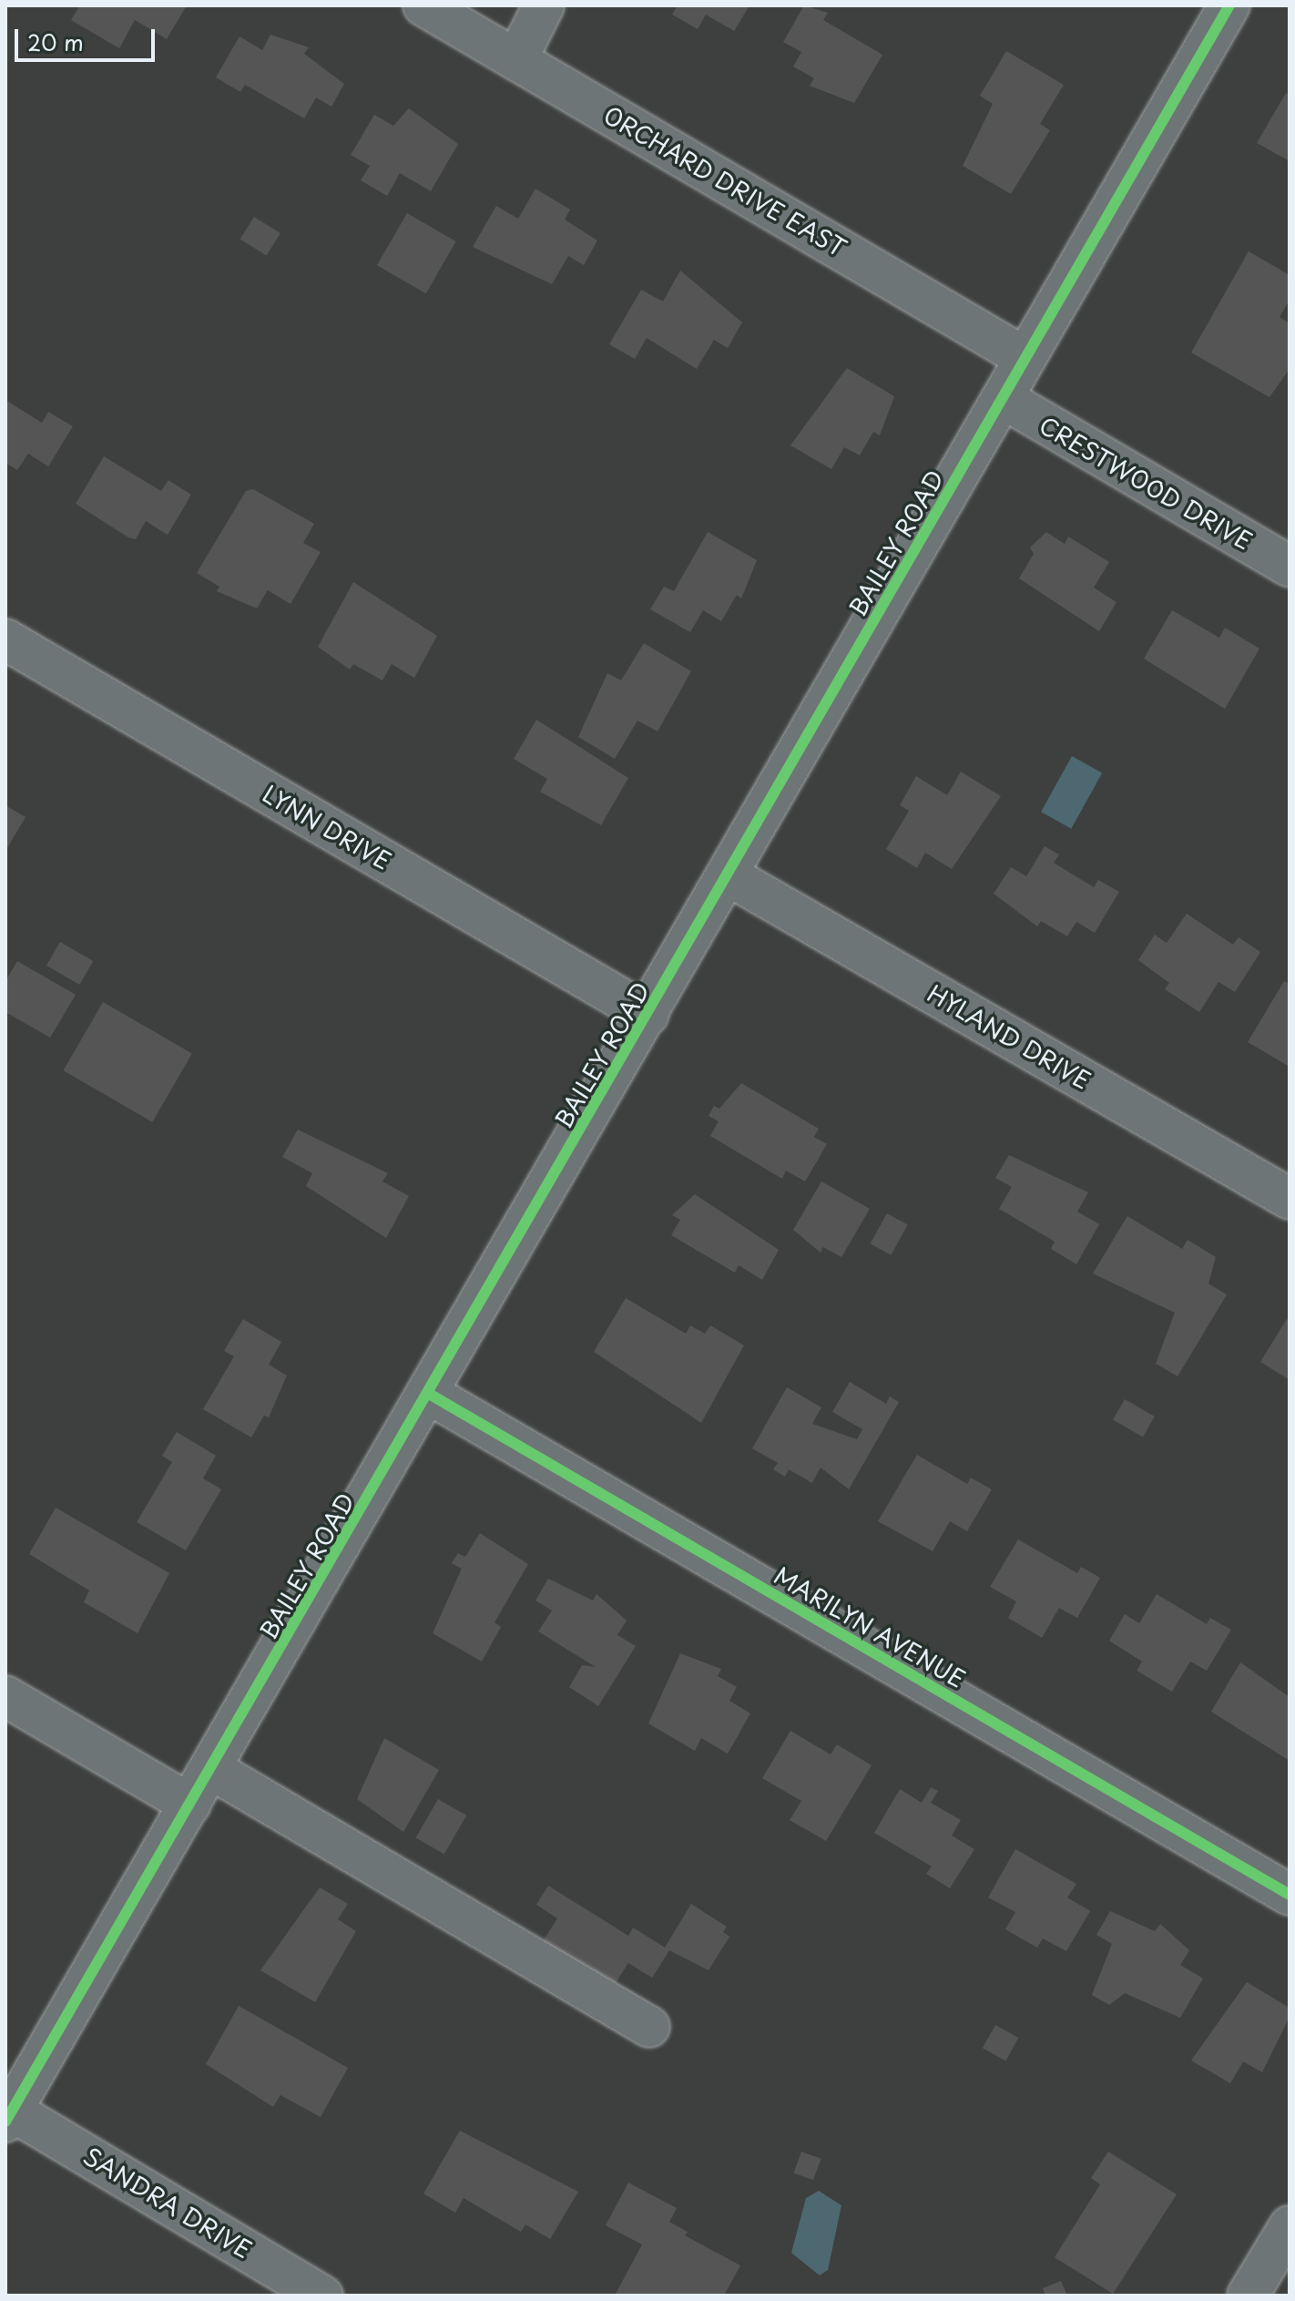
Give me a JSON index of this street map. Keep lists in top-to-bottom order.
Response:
{
  "streets": {
    "street": [
      "ORCHARD DRIVE EAST",
      "CRESTWOOD DRIVE",
      "BAILEY ROAD",
      "LYNN DRIVE",
      "HYLAND DRIVE",
      "MARILYN AVENUE",
      "SANDRA DRIVE"
    ]
  },
  "crossings": [
    ["ORCHARD DRIVE EAST", "BAILEY ROAD"],
    ["CRESTWOOD DRIVE", "BAILEY ROAD"],
    ["BAILEY ROAD", "LYNN DRIVE"],
    ["BAILEY ROAD", "HYLAND DRIVE"],
    ["BAILEY ROAD", "MARILYN AVENUE"],
    ["BAILEY ROAD", "SANDRA DRIVE"]
  ],
  "scale_bar": "20 m"
}
